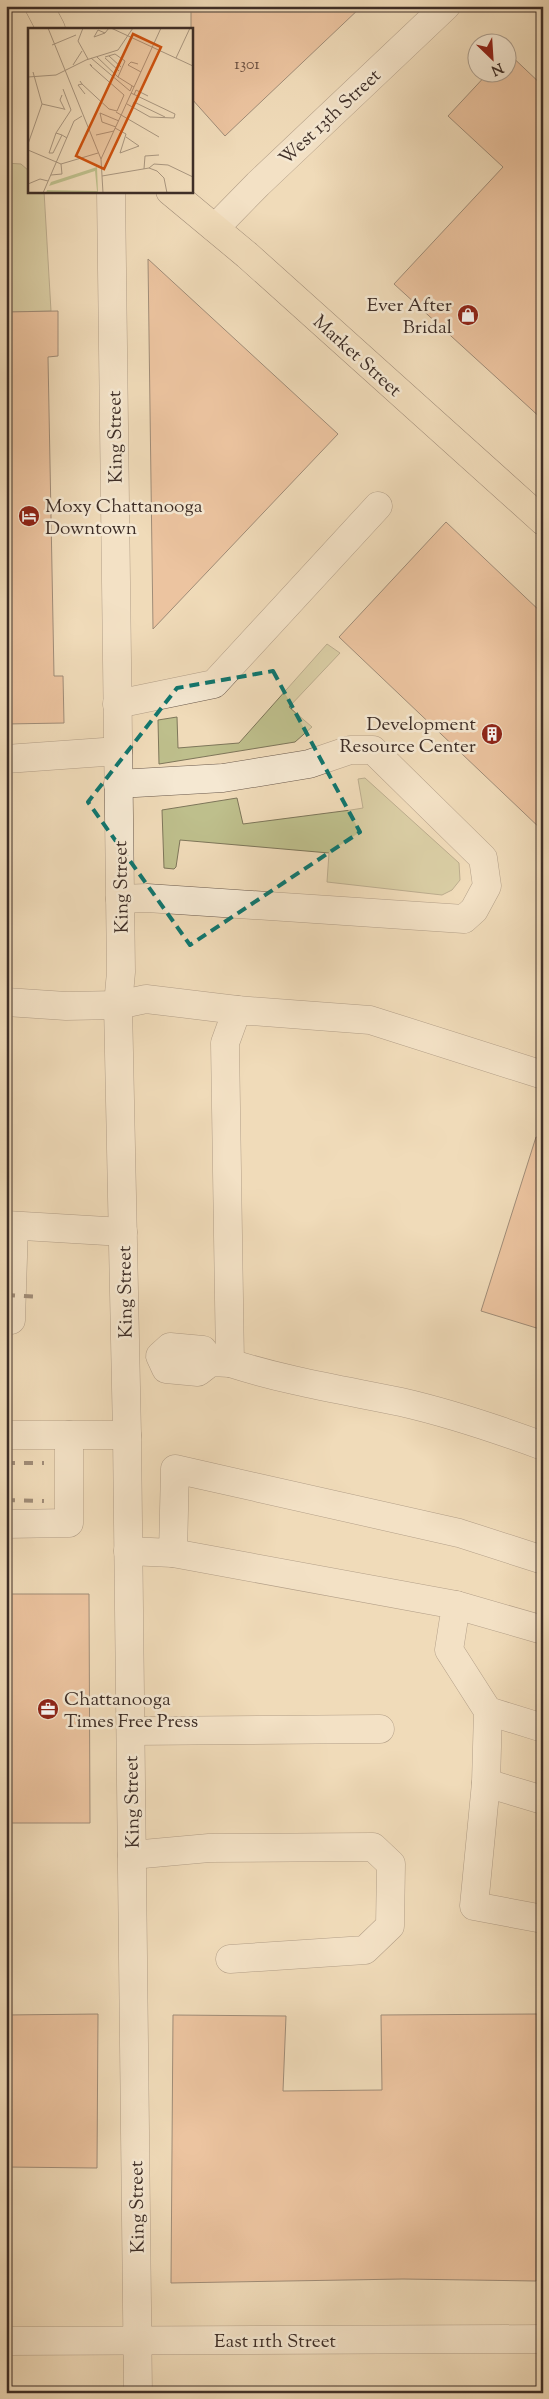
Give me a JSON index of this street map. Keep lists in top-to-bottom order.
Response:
{
  "streets": {
    "main road": ["Market Street"],
    "street": ["West 13th Street", "King Street", "East 11th Street"]
  },
  "crossings": [
    ["West 13th Street", "Market Street"],
    ["King Street", "East 11th Street"]
  ],
  "places": {
    "shop": ["Ever After Bridal"],
    "hotel": ["Moxy Chattanooga Downtown"],
    "building": ["Development Resource Center"],
    "office": ["Chattanooga Times Free Press"]
  },
  "house_numbers": ["1301"],
  "north": "bottom right"
}
